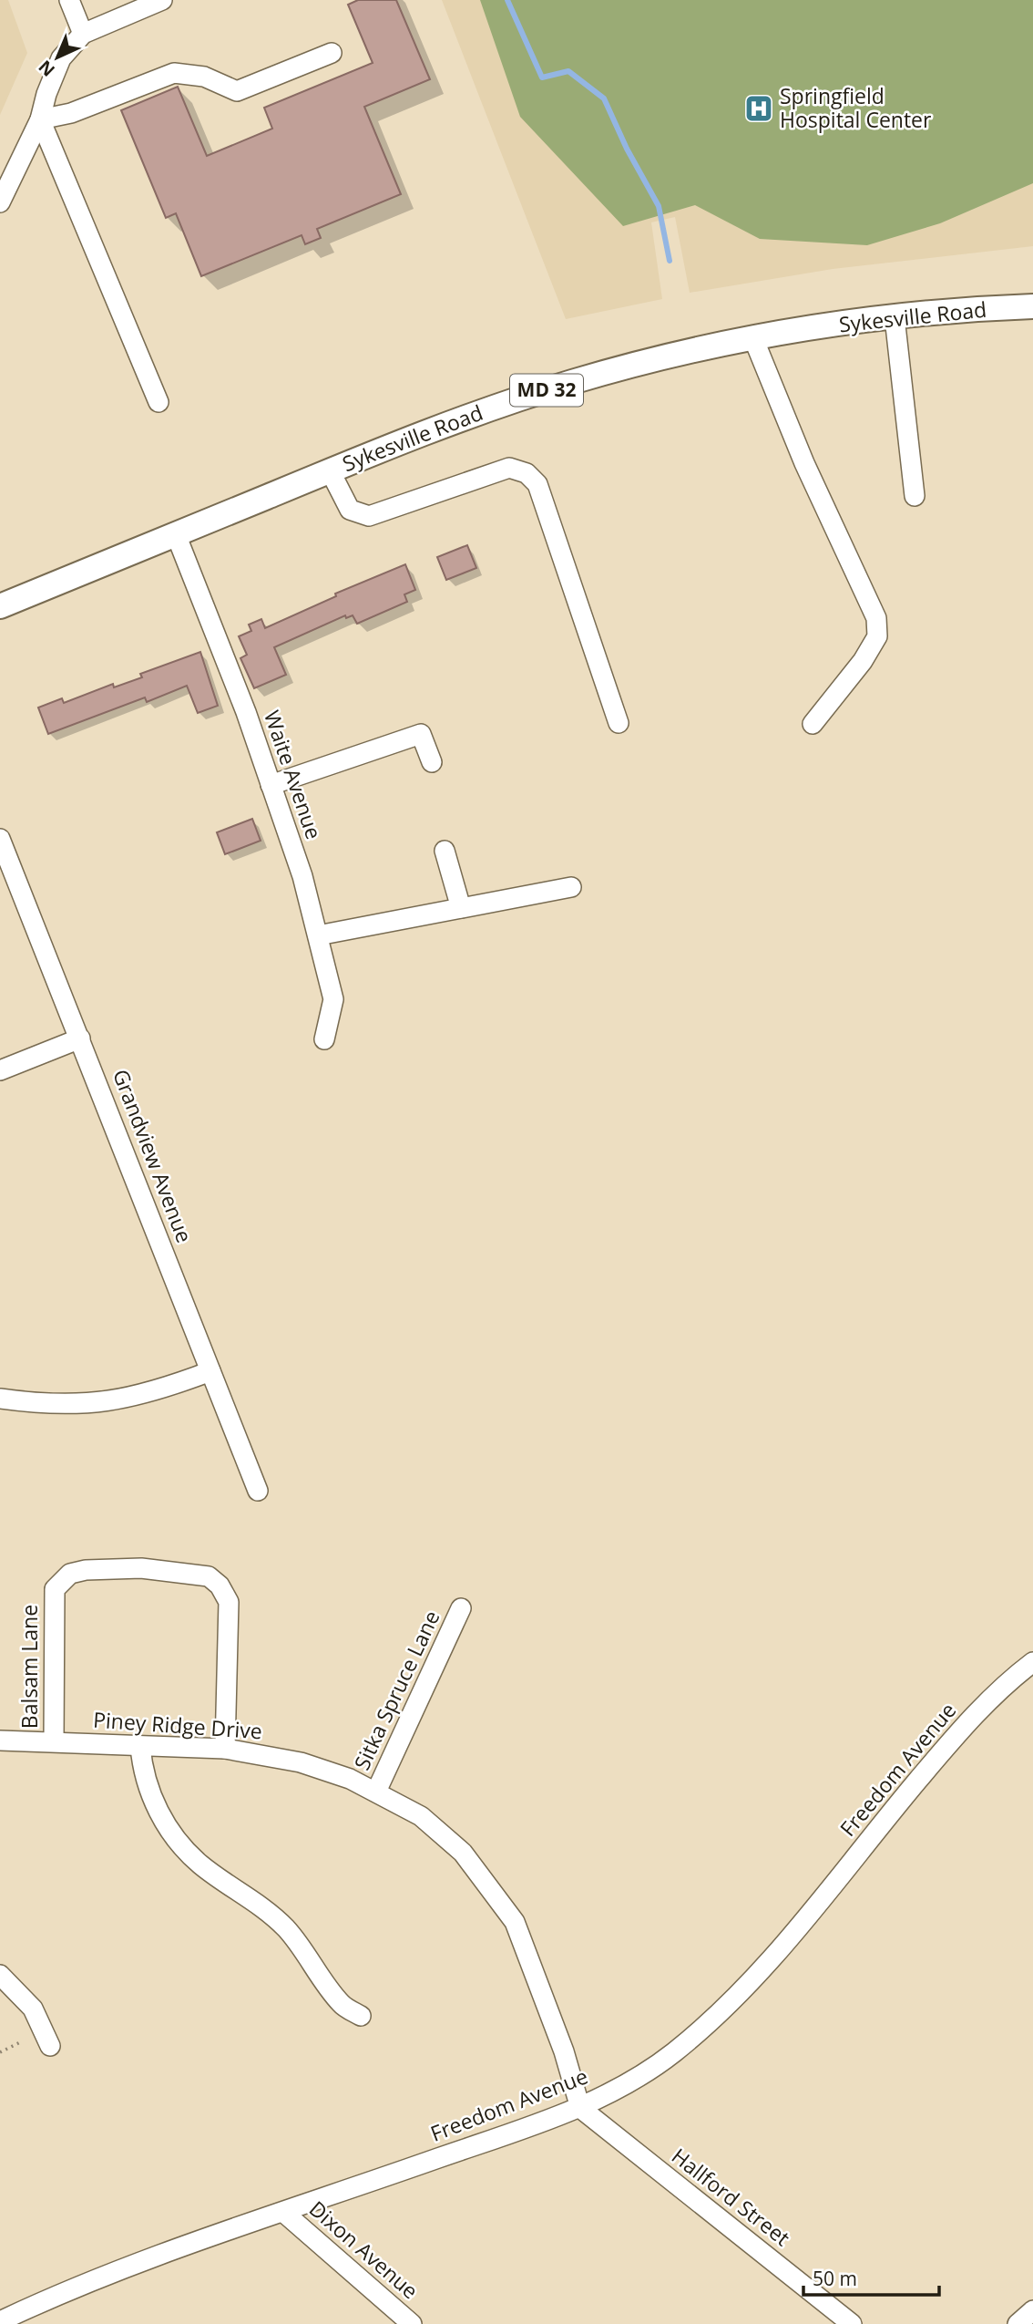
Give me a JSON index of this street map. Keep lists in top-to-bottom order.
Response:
{
  "streets": {
    "main road": ["Sykesville Road", "MD 32"],
    "street": [
      "Waite Avenue",
      "Grandview Avenue",
      "Balsam Lane",
      "Sitka Spruce Lane",
      "Piney Ridge Drive",
      "Freedom Avenue",
      "Hallford Street",
      "Dixon Avenue"
    ]
  },
  "crossings": [
    ["Sykesville Road", "Waite Avenue"],
    ["Balsam Lane", "Piney Ridge Drive"],
    ["Sitka Spruce Lane", "Piney Ridge Drive"],
    ["Piney Ridge Drive", "Freedom Avenue"],
    ["Piney Ridge Drive", "Hallford Street"],
    ["Freedom Avenue", "Hallford Street"],
    ["Freedom Avenue", "Dixon Avenue"]
  ],
  "places": {
    "hospital": ["Springfield Hospital Center"]
  },
  "scale_bar": "50 m",
  "north": "bottom left"
}
